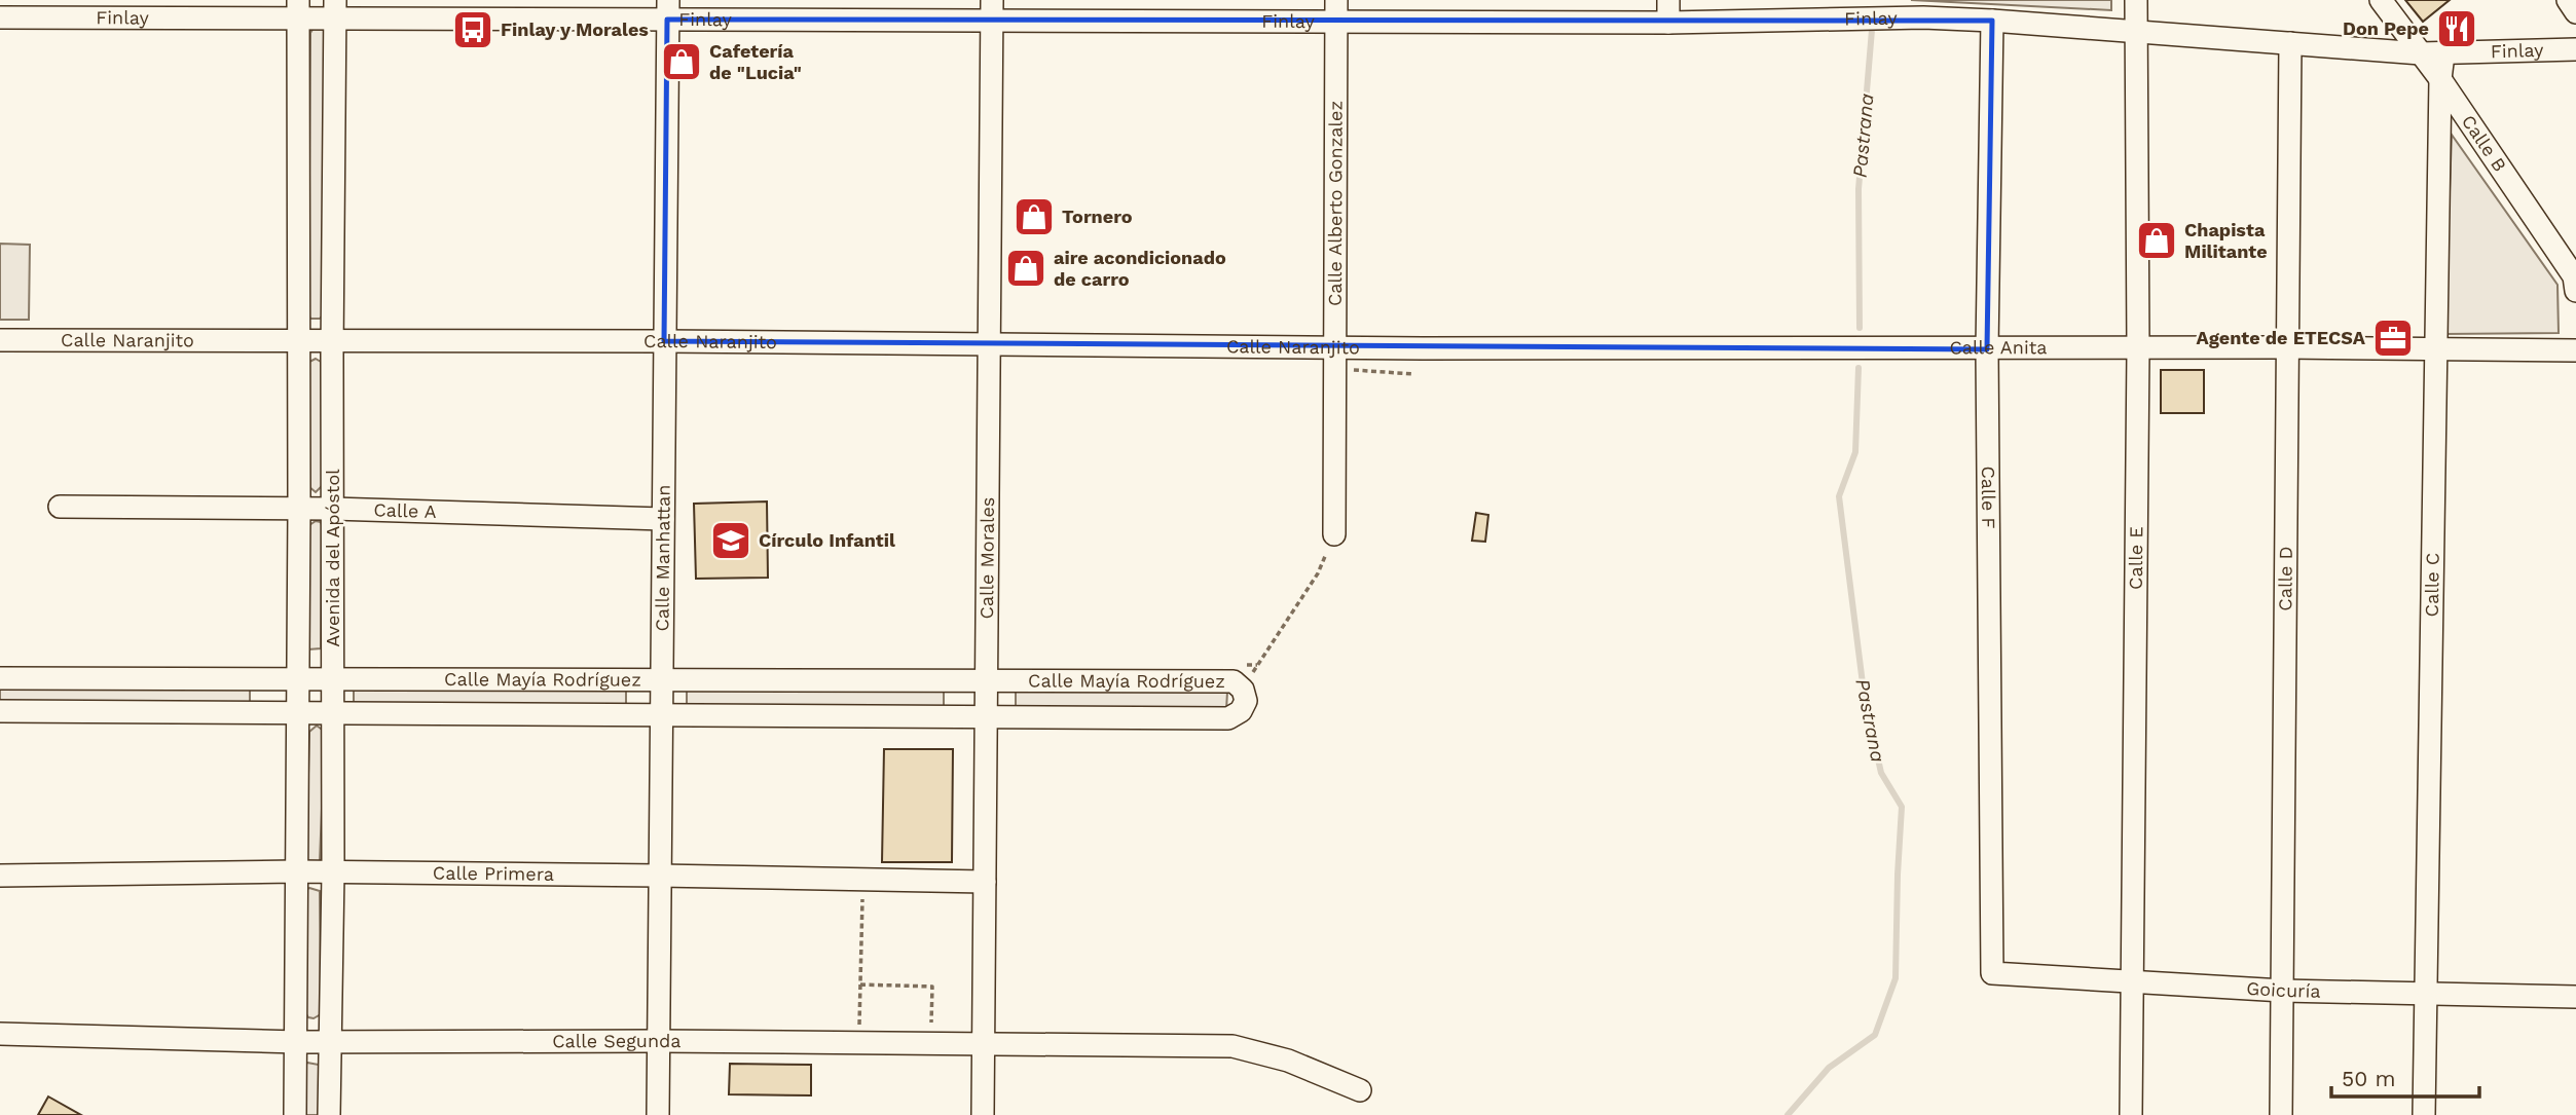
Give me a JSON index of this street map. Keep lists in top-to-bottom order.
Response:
{
  "streets": {
    "street": [
      "Finlay",
      "Calle B",
      "Calle Alberto Gonzalez",
      "Calle Naranjito",
      "Calle Anita",
      "Calle F",
      "Calle A",
      "Calle E",
      "Avenida del Apóstol",
      "Calle Manhattan",
      "Calle Morales",
      "Calle D",
      "Calle C",
      "Calle Mayía Rodríguez",
      "Calle Primera",
      "Goicuría",
      "Calle Segunda"
    ]
  },
  "crossings": [
    ["Finlay", "Calle B"],
    ["Finlay", "Calle Alberto Gonzalez"],
    ["Finlay", "Calle F"],
    ["Finlay", "Calle E"],
    ["Finlay", "Avenida del Apóstol"],
    ["Finlay", "Calle Manhattan"],
    ["Finlay", "Calle Morales"],
    ["Finlay", "Calle D"],
    ["Finlay", "Calle C"],
    ["Calle B", "Calle C"],
    ["Calle Alberto Gonzalez", "Calle Naranjito"],
    ["Calle Naranjito", "Calle Anita"],
    ["Calle Naranjito", "Avenida del Apóstol"],
    ["Calle Naranjito", "Calle Manhattan"],
    ["Calle Naranjito", "Calle Morales"],
    ["Calle Anita", "Calle F"],
    ["Calle Anita", "Calle E"],
    ["Calle Anita", "Calle D"],
    ["Calle Anita", "Calle C"],
    ["Calle F", "Goicuría"],
    ["Calle A", "Avenida del Apóstol"],
    ["Calle A", "Calle Manhattan"],
    ["Calle E", "Goicuría"],
    ["Avenida del Apóstol", "Calle Mayía Rodríguez"],
    ["Avenida del Apóstol", "Calle Primera"],
    ["Avenida del Apóstol", "Calle Segunda"],
    ["Calle Manhattan", "Calle Mayía Rodríguez"],
    ["Calle Manhattan", "Calle Primera"],
    ["Calle Manhattan", "Calle Segunda"],
    ["Calle Morales", "Calle Mayía Rodríguez"],
    ["Calle Morales", "Calle Primera"],
    ["Calle Morales", "Calle Segunda"],
    ["Calle D", "Goicuría"],
    ["Calle C", "Goicuría"]
  ],
  "water": ["Pastrana"],
  "places": {
    "restaurant": ["Don Pepe"],
    "bus stop": ["Finlay y Morales"],
    "shop": [
      "Cafetería de \"Lucia\"",
      "Tornero",
      "Chapista Militante",
      "aire acondicionado de carro"
    ],
    "office": ["Agente de ETECSA"],
    "school or university": ["Círculo Infantil"]
  },
  "scale_bar": "50 m"
}
